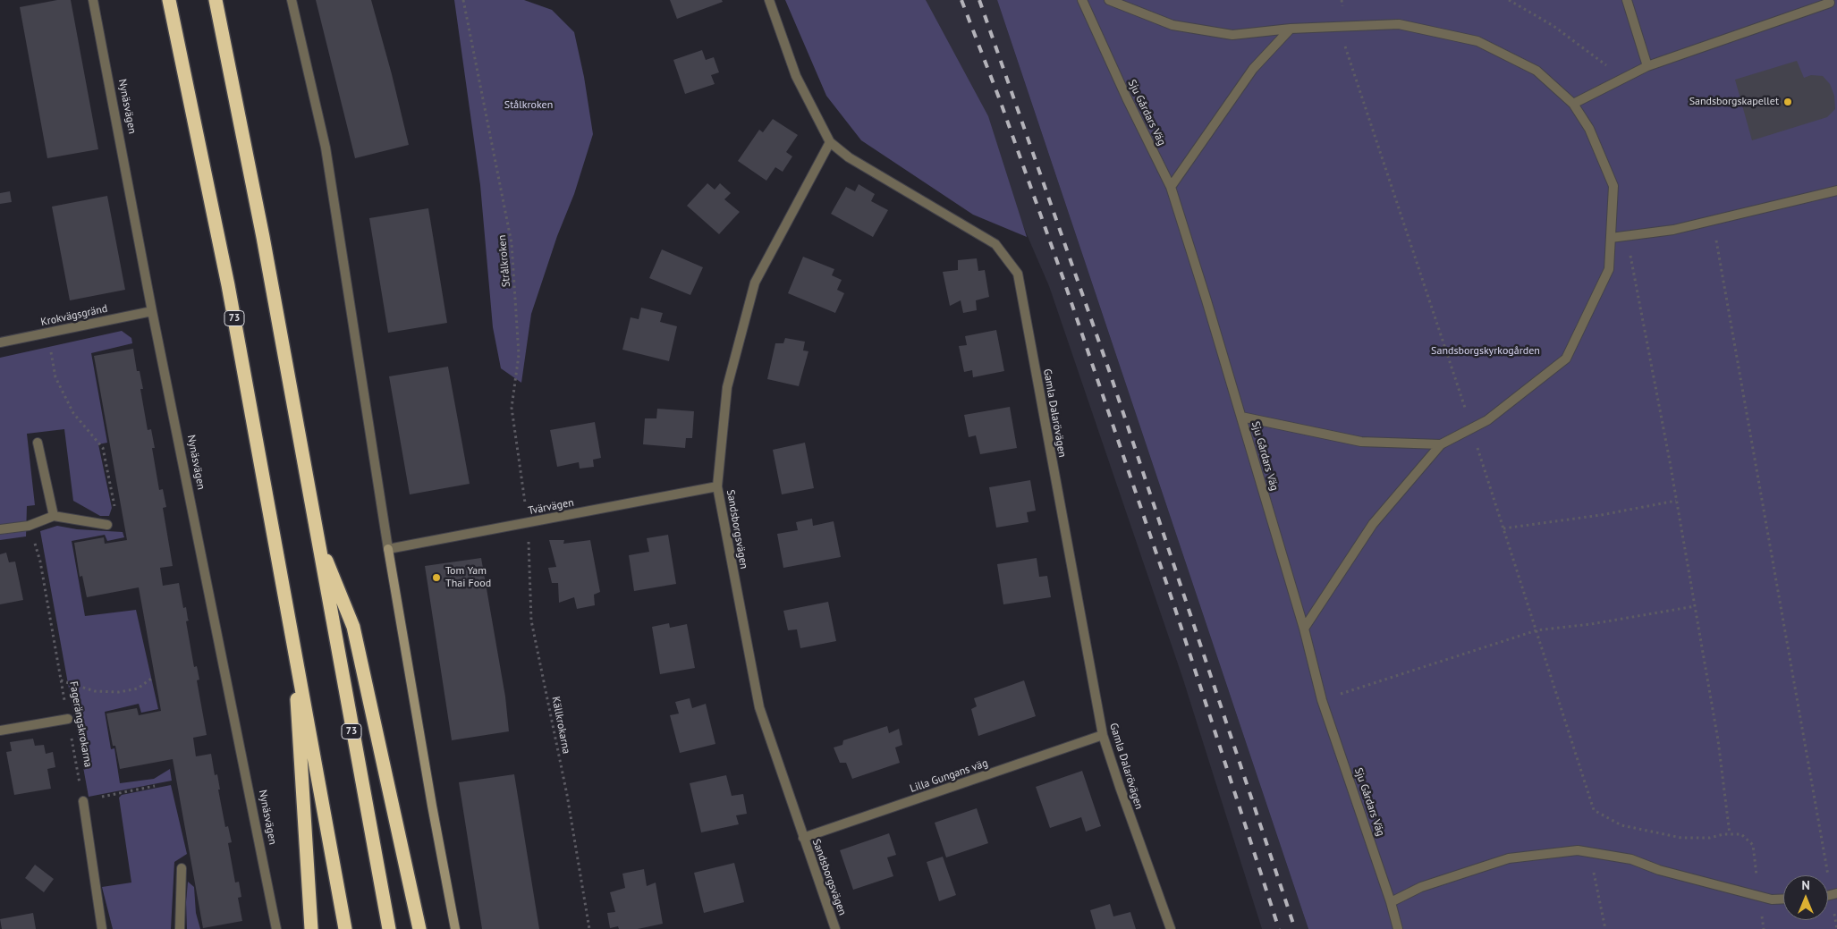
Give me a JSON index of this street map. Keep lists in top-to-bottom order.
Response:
{
  "streets": {
    "highway": ["73"],
    "street": [
      "Nynäsvägen",
      "Sju Gårdars Väg",
      "Krokvägsgränd",
      "Gamla Dalarövägen",
      "Tvärvägen",
      "Sandsborgsvägen",
      "Lilla Gungans väg"
    ],
    "path": ["Strålkroken", "Fagerängskrokarna", "Källkrokarna"]
  },
  "crossings": [
    ["Nynäsvägen", "Krokvägsgränd"],
    ["Strålkroken", "Tvärvägen"],
    ["Strålkroken", "Källkrokarna"],
    ["Gamla Dalarövägen", "Sandsborgsvägen"],
    ["Gamla Dalarövägen", "Lilla Gungans väg"],
    ["Tvärvägen", "Sandsborgsvägen"],
    ["Tvärvägen", "Källkrokarna"],
    ["Sandsborgsvägen", "Lilla Gungans väg"]
  ],
  "parks": ["Stålkroken", "Sandsborgskyrkogården"],
  "places": ["Sandsborgskapellet", "Tom Yam Thai Food"],
  "north": "top"
}
